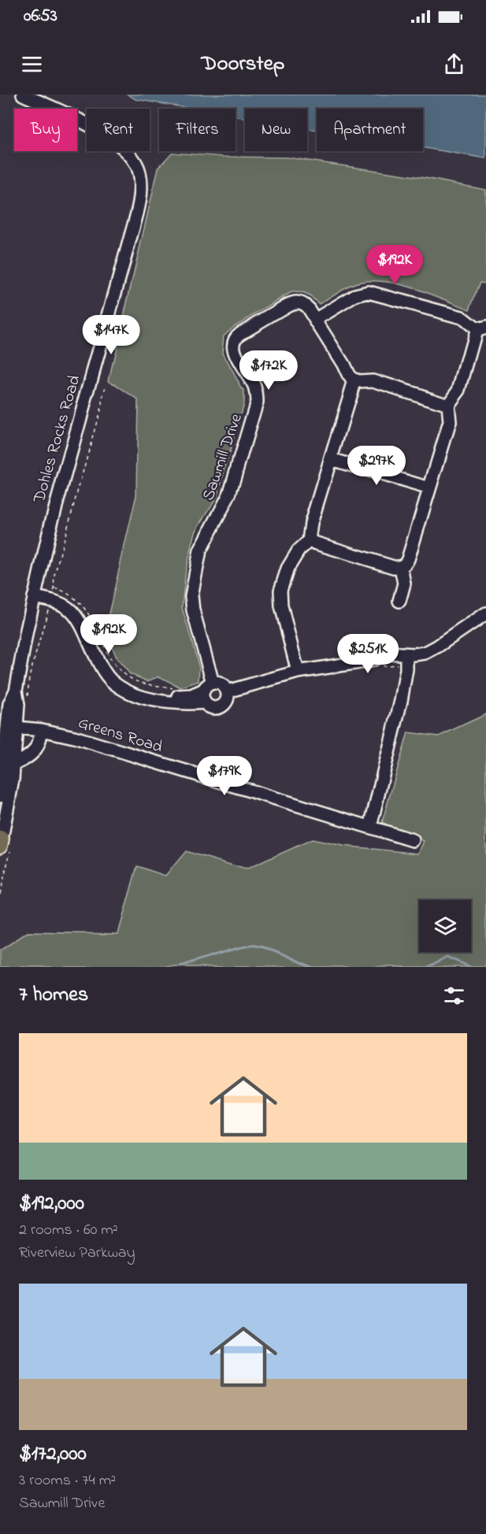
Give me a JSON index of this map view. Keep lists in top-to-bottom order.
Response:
{
  "streets": {
    "street": ["Dohles Rocks Road", "Sawmill Drive", "Greens Road"]
  },
  "crossings": [
    ["Dohles Rocks Road", "Greens Road"]
  ],
  "page": {
    "status": "06:53",
    "header": "Doorstep",
    "chip": [
      "Buy",
      "Rent",
      "Filters",
      "New",
      "Apartment"
    ],
    "price": [
      "$192K",
      "$147K",
      "$172K",
      "$297K",
      "$192K",
      "$251K",
      "$179K"
    ],
    "heading": "7 homes",
    "list": [
      {
        "name": "$192,000",
        "note": "2 rooms · 60 m² · Riverview Parkway"
      },
      {
        "name": "$172,000",
        "note": "3 rooms · 74 m² · Sawmill Drive"
      }
    ]
  }
}
